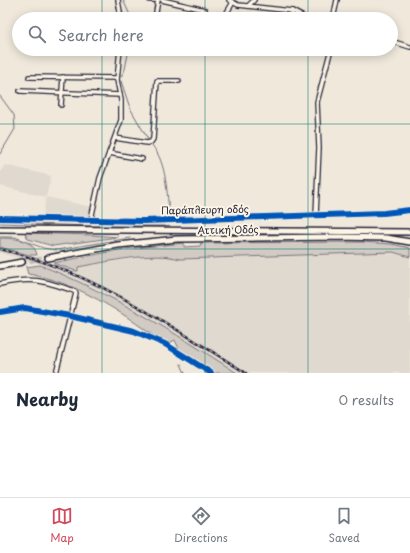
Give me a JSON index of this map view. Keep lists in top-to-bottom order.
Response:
{
  "streets": {
    "highway": ["Αττική Οδός"],
    "street": ["Παράπλευρη οδός"]
  },
  "page": {
    "search": "Search here",
    "heading": ["Nearby", "0 results"],
    "nav": ["Map", "Directions", "Saved"]
  }
}
